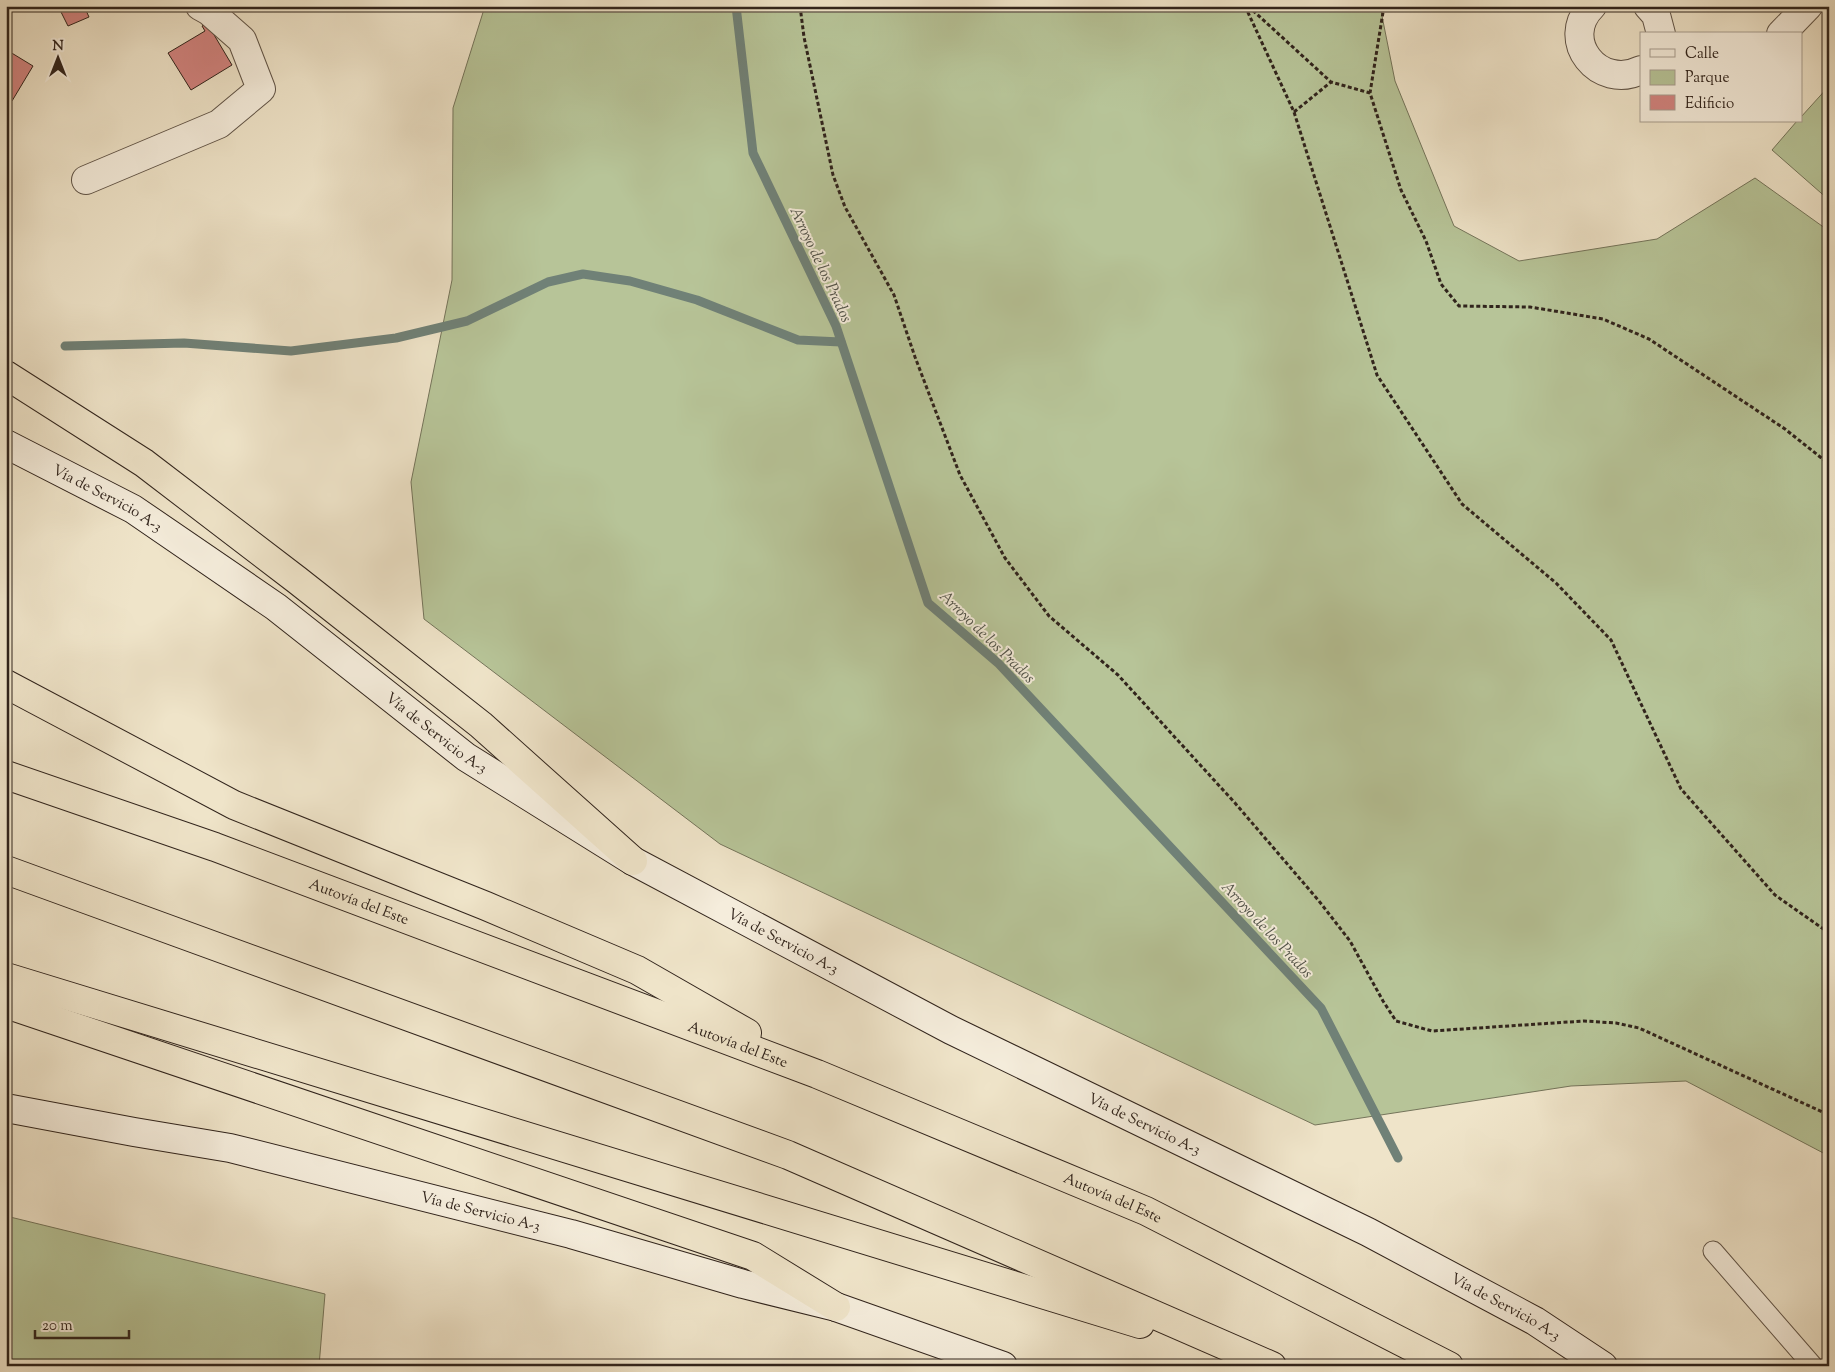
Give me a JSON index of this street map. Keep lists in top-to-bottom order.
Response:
{
  "streets": {
    "highway": ["Autovía del Este"],
    "main road": ["Vía de Servicio A-3"]
  },
  "water": ["Arroyo de los Prados"],
  "legend": ["Calle", "Parque", "Edificio"],
  "scale_bar": "20 m",
  "north": "top"
}
